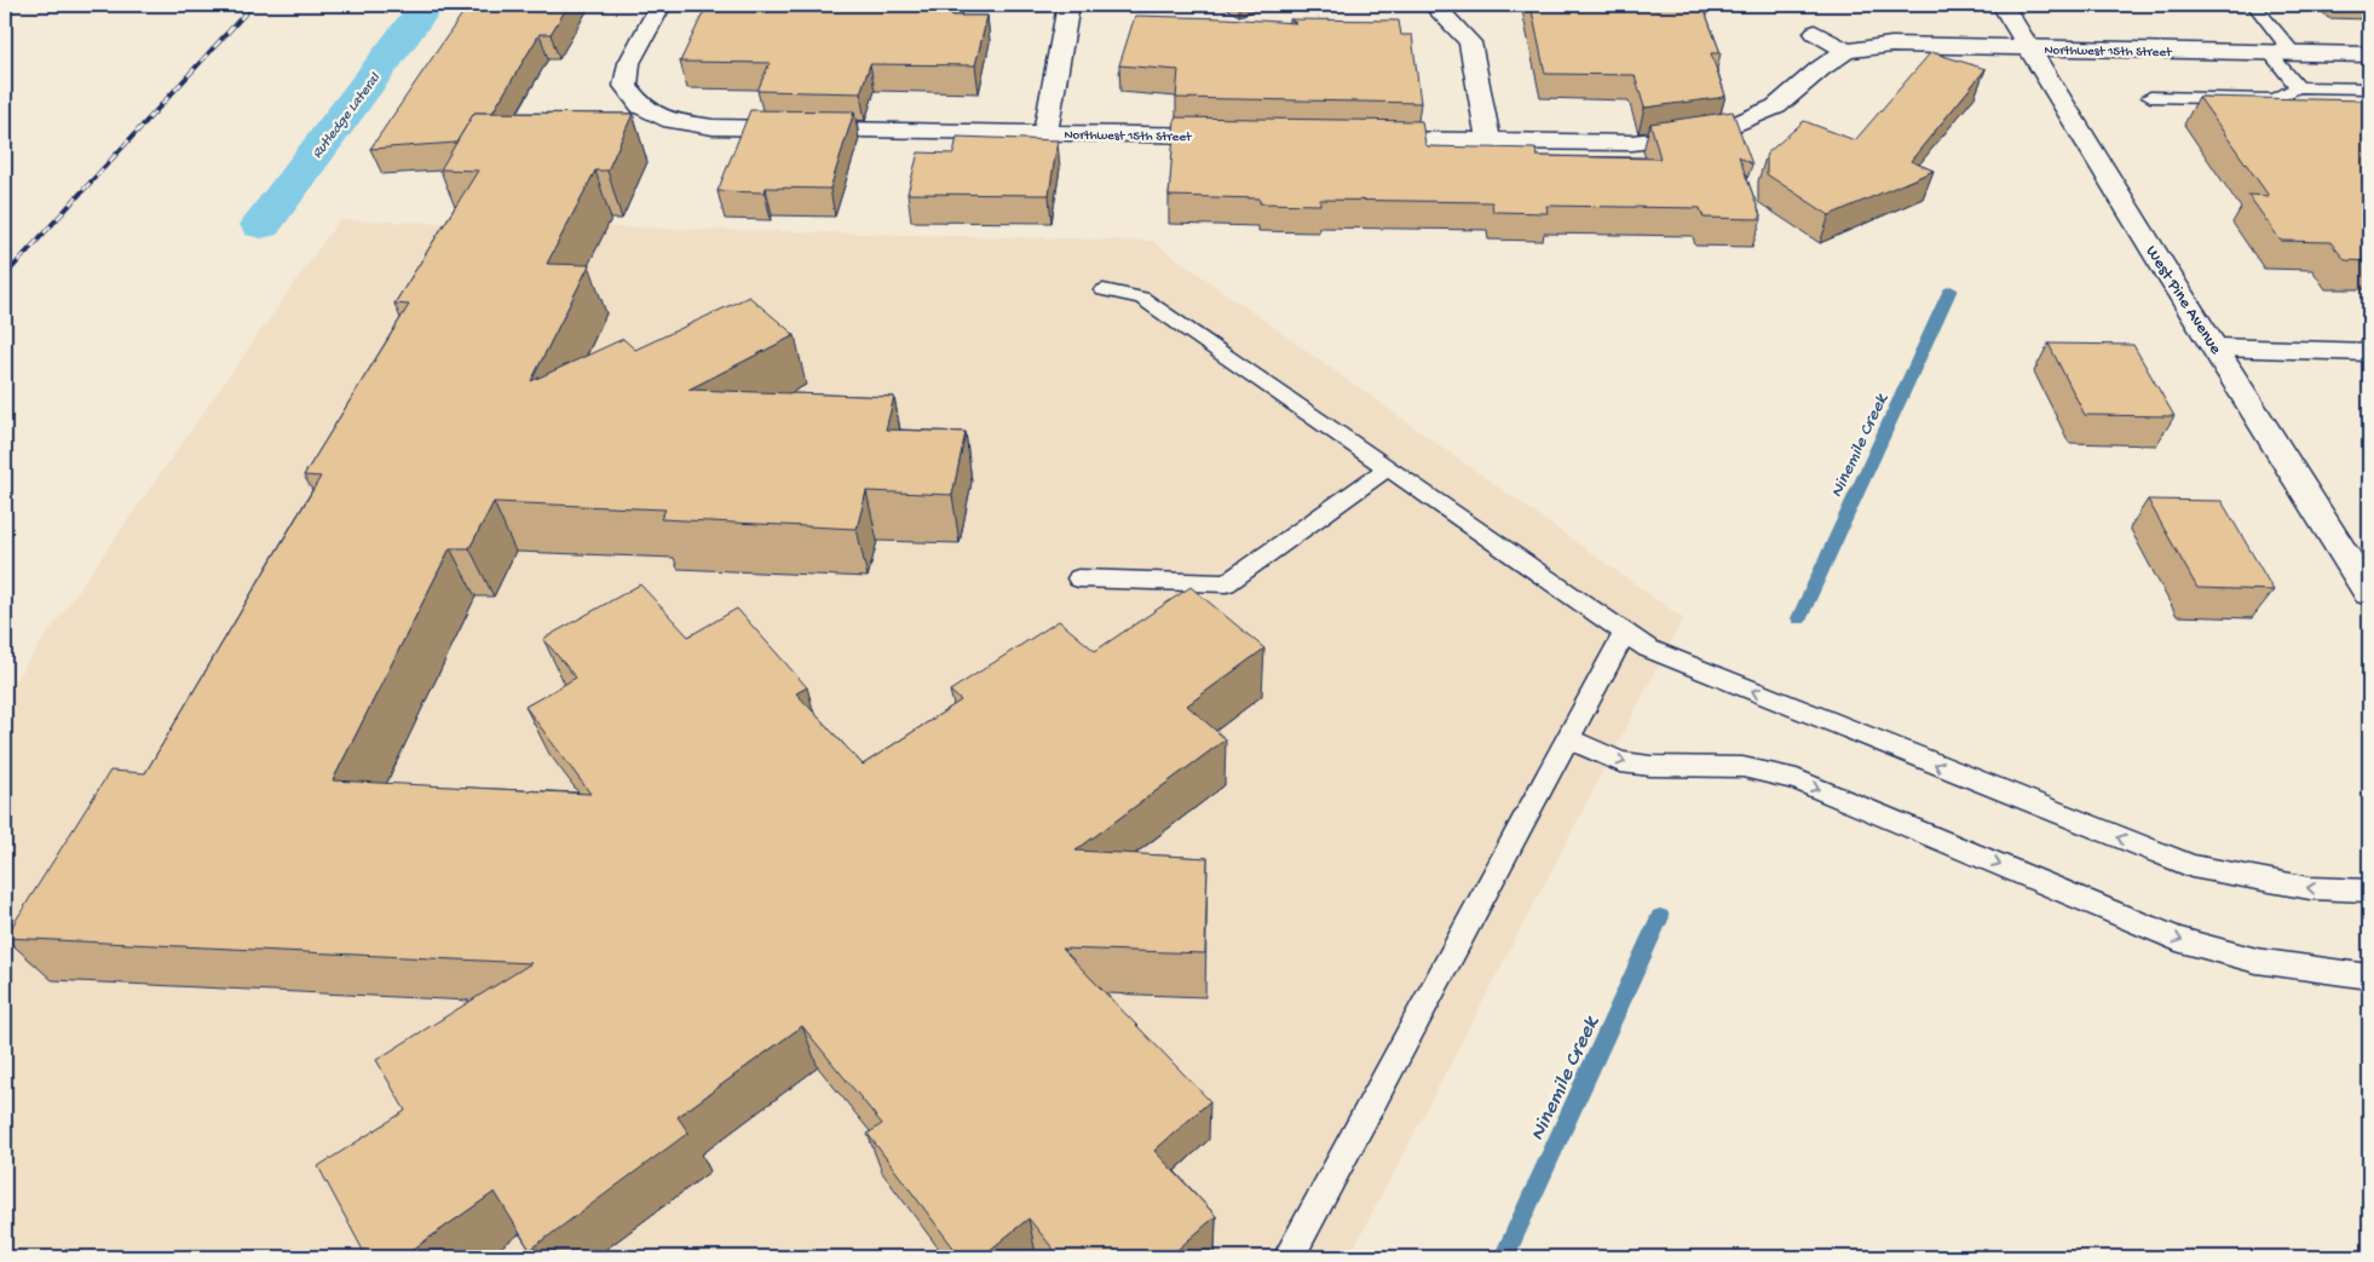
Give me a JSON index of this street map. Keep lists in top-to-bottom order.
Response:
{
  "streets": {
    "street": ["Northwest 15th Street", "West Pine Avenue"]
  },
  "crossings": [
    ["Northwest 15th Street", "West Pine Avenue"]
  ],
  "water": ["Rutledge Lateral", "Ninemile Creek"]
}
